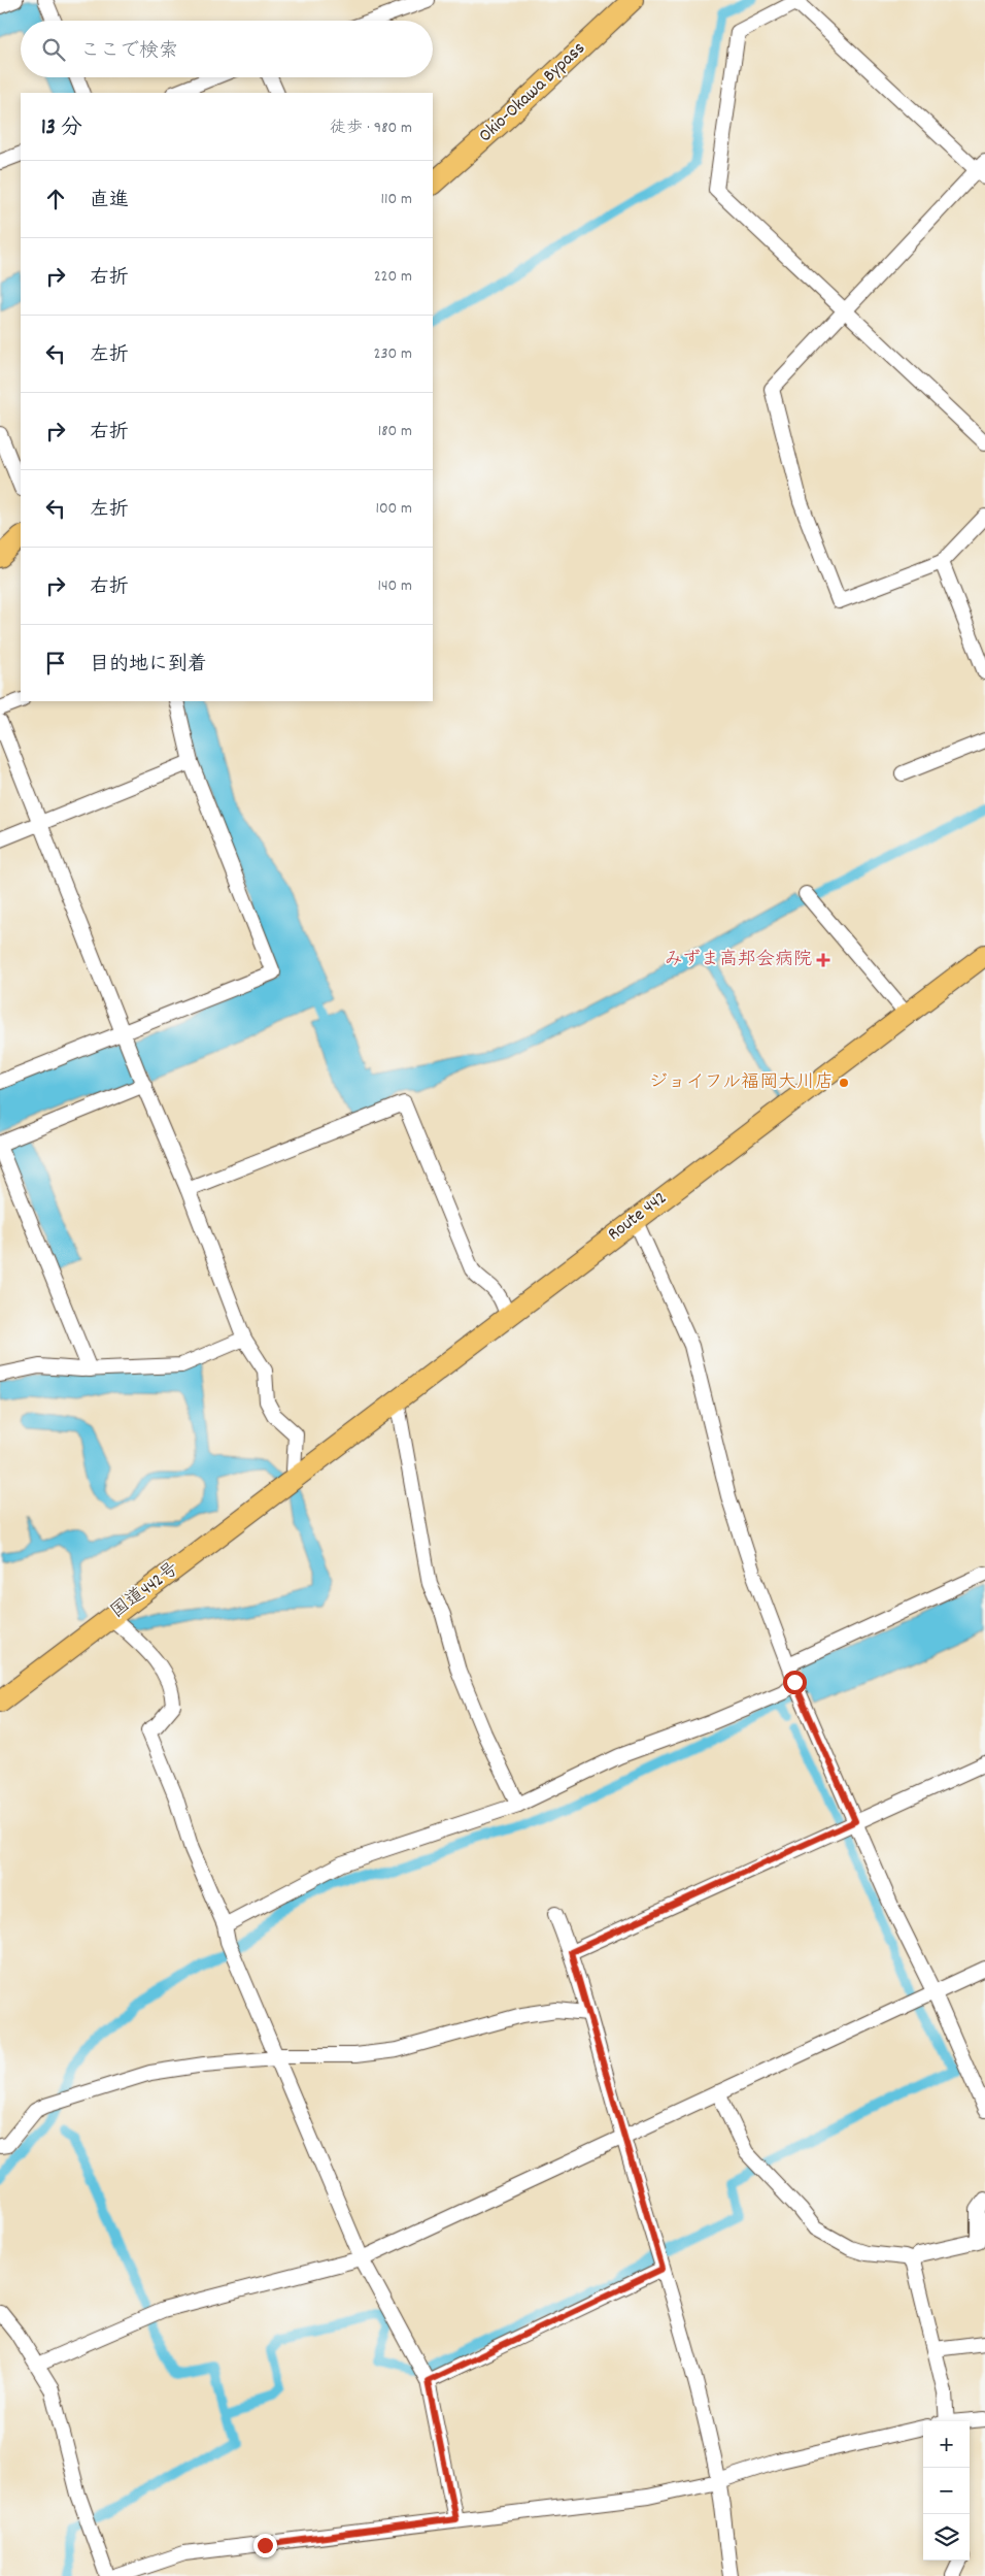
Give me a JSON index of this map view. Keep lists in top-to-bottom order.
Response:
{
  "streets": {
    "highway": ["Okio-Okawa Bypass", "Route 442", "国道442号"]
  },
  "crossings": [
    ["Route 442", "国道442号"]
  ],
  "places": {
    "health": ["みずま高邦会病院"],
    "other": ["ジョイフル福岡大川店"]
  },
  "page": {
    "search": "ここで検索",
    "heading": ["13 分", "徒歩 · 980 m"],
    "list": [
      ["直進", "110 m"],
      ["右折", "220 m"],
      ["左折", "230 m"],
      ["右折", "180 m"],
      ["左折", "100 m"],
      ["右折", "140 m"],
      "目的地に到着"
    ],
    "map_buttons": ["+", "−"]
  }
}
